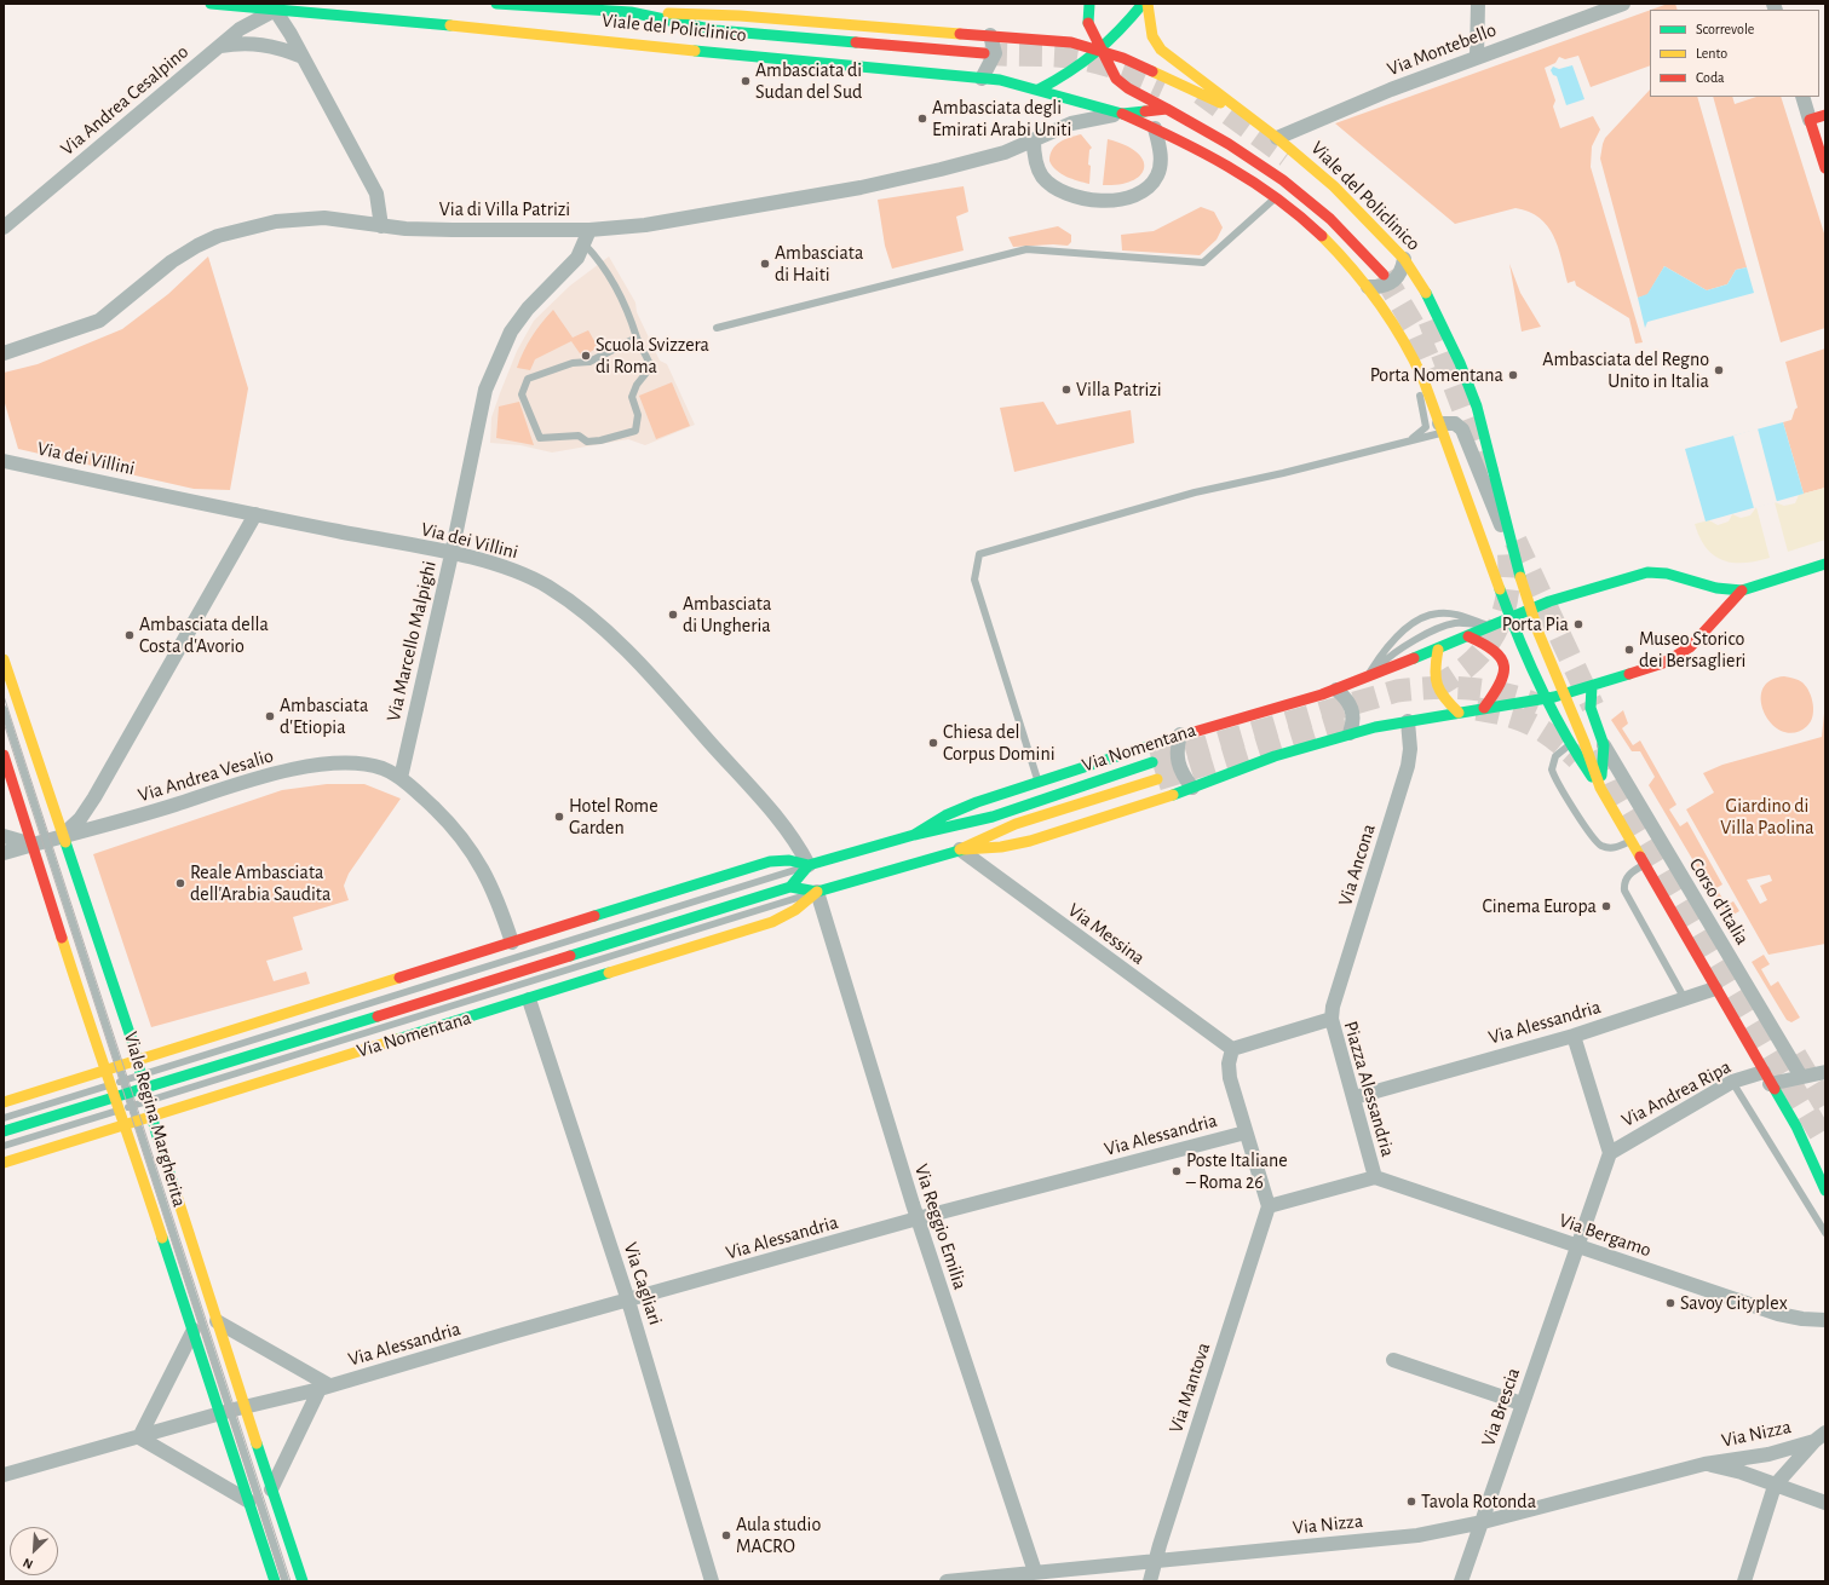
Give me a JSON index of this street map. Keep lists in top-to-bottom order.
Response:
{
  "streets": {
    "main road": [
      "Viale del Policlinico",
      "Via Nomentana",
      "Corso d'Italia",
      "Viale Regina Margherita"
    ],
    "street": [
      "Via Montebello",
      "Via Andrea Cesalpino",
      "Via di Villa Patrizi",
      "Via dei Villini",
      "Via Marcello Malpighi",
      "Via Andrea Vesalio",
      "Via Ancona",
      "Via Messina",
      "Via Alessandria",
      "Piazza Alessandria",
      "Via Andrea Ripa",
      "Via Reggio Emilia",
      "Via Bergamo",
      "Via Cagliari",
      "Via Mantova",
      "Via Brescia",
      "Via Nizza"
    ]
  },
  "crossings": [
    ["Viale del Policlinico", "Via Montebello"],
    ["Viale del Policlinico", "Via Andrea Cesalpino"],
    ["Viale del Policlinico", "Via di Villa Patrizi"],
    ["Viale del Policlinico", "Corso d'Italia"],
    ["Via di Villa Patrizi", "Via Marcello Malpighi"],
    ["Via dei Villini", "Via Marcello Malpighi"],
    ["Via dei Villini", "Via Nomentana"],
    ["Via Marcello Malpighi", "Via Andrea Vesalio"],
    ["Via Nomentana", "Via Andrea Vesalio"],
    ["Via Nomentana", "Via Ancona"],
    ["Via Nomentana", "Via Messina"],
    ["Via Nomentana", "Viale Regina Margherita"],
    ["Via Nomentana", "Via Reggio Emilia"],
    ["Via Nomentana", "Via Cagliari"],
    ["Via Andrea Vesalio", "Viale Regina Margherita"],
    ["Via Ancona", "Piazza Alessandria"],
    ["Corso d'Italia", "Via Andrea Ripa"],
    ["Via Messina", "Piazza Alessandria"],
    ["Via Alessandria", "Piazza Alessandria"],
    ["Via Alessandria", "Viale Regina Margherita"],
    ["Via Alessandria", "Via Reggio Emilia"],
    ["Via Alessandria", "Via Cagliari"],
    ["Piazza Alessandria", "Via Bergamo"],
    ["Piazza Alessandria", "Via Mantova"],
    ["Via Andrea Ripa", "Via Brescia"],
    ["Via Reggio Emilia", "Via Nizza"],
    ["Via Bergamo", "Via Brescia"],
    ["Via Mantova", "Via Nizza"],
    ["Via Brescia", "Via Nizza"]
  ],
  "parks": ["Giardino di Villa Paolina"],
  "places": [
    "Ambasciata di Sudan del Sud",
    "Ambasciata degli Emirati Arabi Uniti",
    "Ambasciata di Haiti",
    "Scuola Svizzera di Roma",
    "Ambasciata del Regno Unito in Italia",
    "Porta Nomentana",
    "Villa Patrizi",
    "Ambasciata di Ungheria",
    "Porta Pia",
    "Ambasciata della Costa d'Avorio",
    "Museo Storico dei Bersaglieri",
    "Ambasciata d'Etiopia",
    "Chiesa del Corpus Domini",
    "Hotel Rome Garden",
    "Reale Ambasciata dell'Arabia Saudita",
    "Cinema Europa",
    "Poste Italiane – Roma 26",
    "Savoy Cityplex",
    "Tavola Rotonda",
    "Aula studio MACRO"
  ],
  "legend": ["Scorrevole", "Lento", "Coda"],
  "north": "bottom left"
}
